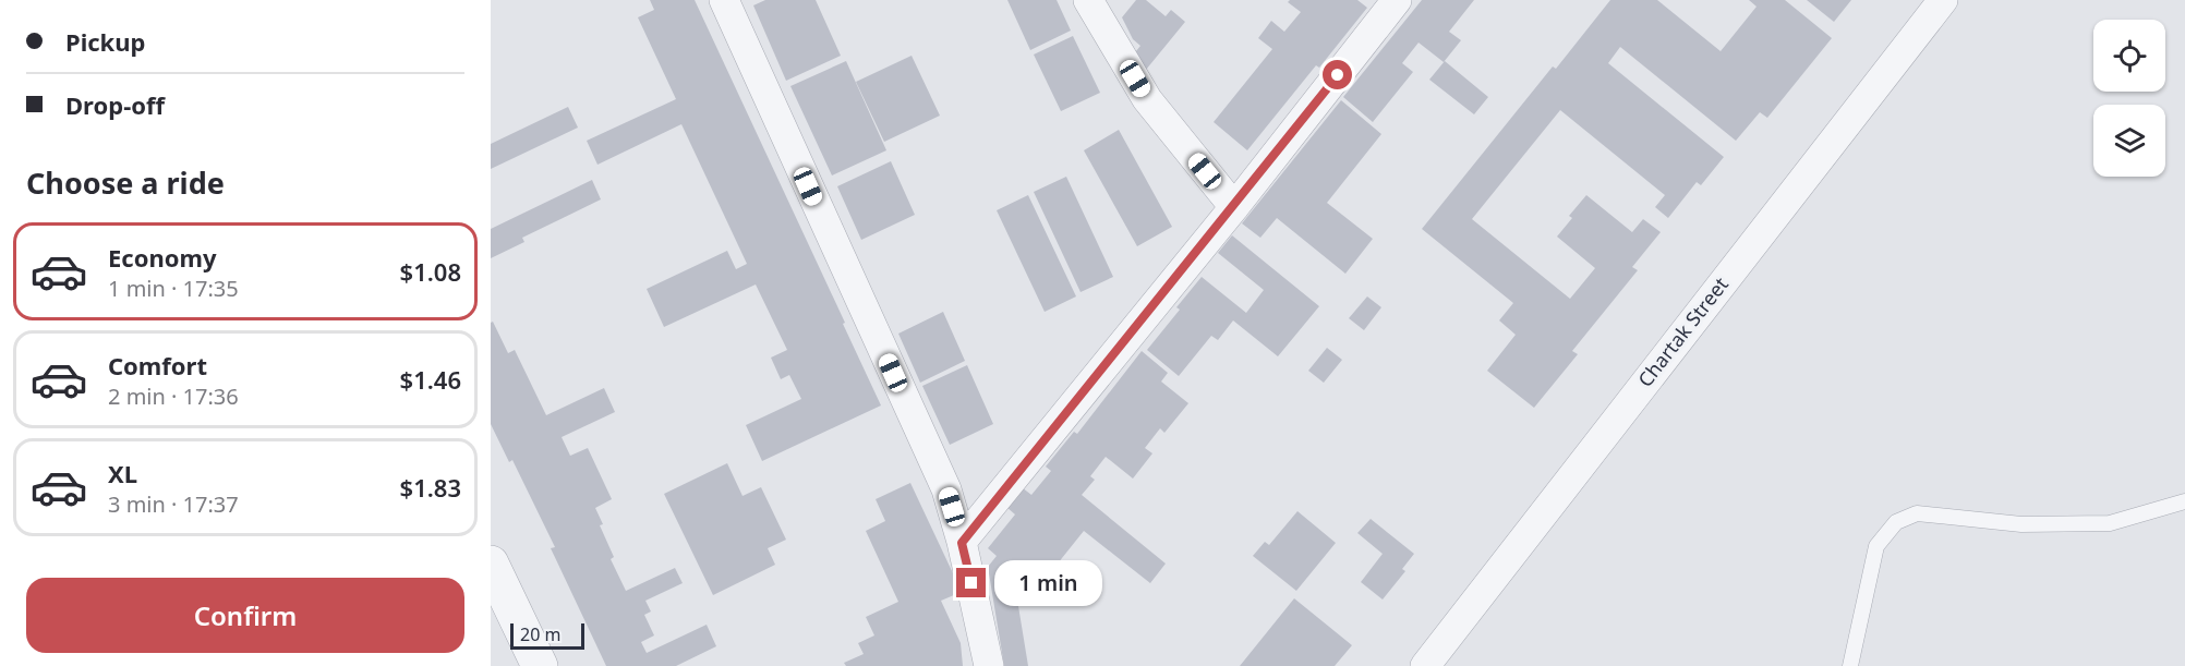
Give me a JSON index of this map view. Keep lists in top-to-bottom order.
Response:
{
  "streets": {
    "street": ["Chartak Street"]
  },
  "scale_bar": "20 m",
  "page": {
    "banner": ["Pickup", "Drop-off"],
    "heading": "Choose a ride",
    "list": [
      {
        "name": "Economy",
        "note": "1 min · 17:35",
        "value": "$1.08"
      },
      {
        "name": "Comfort",
        "note": "2 min · 17:36",
        "value": "$1.46"
      },
      {
        "name": "XL",
        "note": "3 min · 17:37",
        "value": "$1.83"
      }
    ],
    "bubble": "1 min",
    "buttons": "Confirm",
    "scale": "20 m"
  }
}
